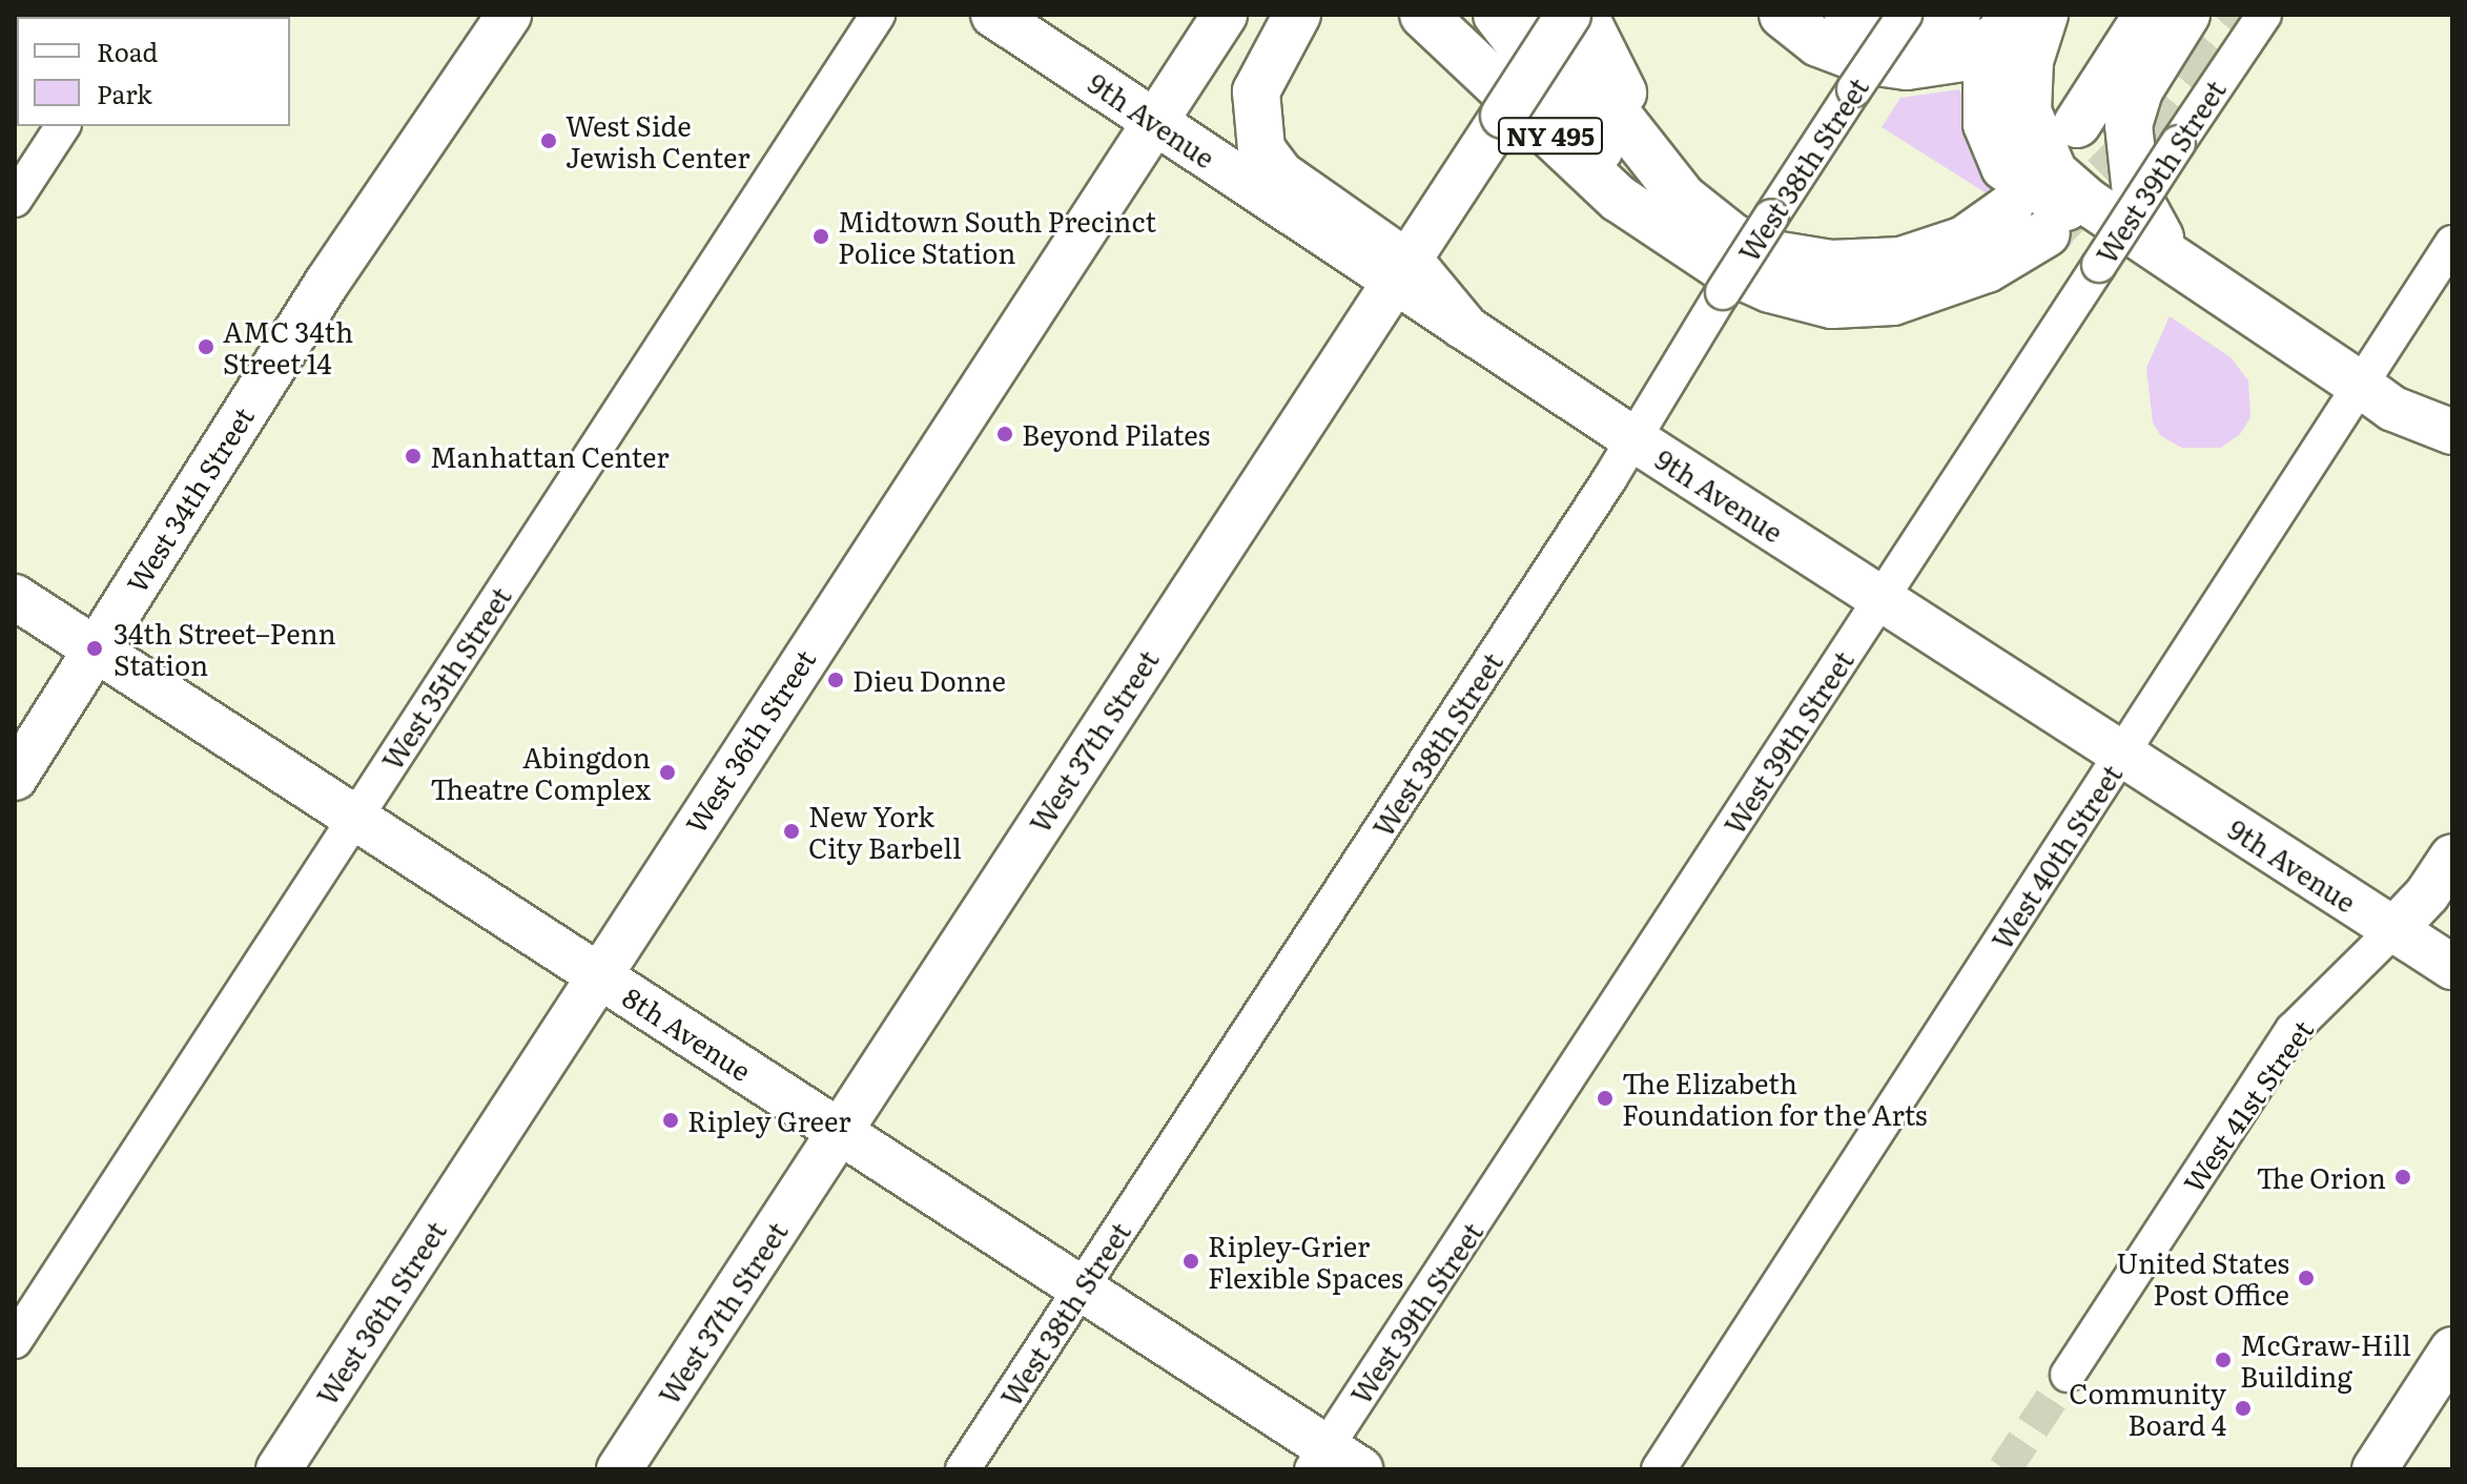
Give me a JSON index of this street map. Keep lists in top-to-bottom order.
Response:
{
  "streets": {
    "highway": ["NY 495"],
    "main road": [
      "9th Avenue",
      "West 34th Street",
      "West 36th Street",
      "West 37th Street",
      "8th Avenue",
      "West 41st Street"
    ],
    "street": [
      "West 38th Street",
      "West 39th Street",
      "West 35th Street",
      "West 40th Street"
    ]
  },
  "crossings": [
    ["9th Avenue", "West 38th Street"],
    ["9th Avenue", "West 39th Street"],
    ["9th Avenue", "West 36th Street"],
    ["9th Avenue", "West 37th Street"],
    ["9th Avenue", "West 40th Street"],
    ["9th Avenue", "West 41st Street"],
    ["West 38th Street", "8th Avenue"],
    ["West 39th Street", "8th Avenue"],
    ["West 34th Street", "8th Avenue"],
    ["West 35th Street", "8th Avenue"],
    ["West 36th Street", "8th Avenue"],
    ["West 37th Street", "8th Avenue"]
  ],
  "places": [
    "West Side Jewish Center",
    "Midtown South Precinct Police Station",
    "AMC 34th Street 14",
    "Beyond Pilates",
    "Manhattan Center",
    "34th Street–Penn Station",
    "Dieu Donne",
    "Abingdon Theatre Complex",
    "New York City Barbell",
    "The Elizabeth Foundation for the Arts",
    "Ripley Greer",
    "The Orion",
    "Ripley-Grier Flexible Spaces",
    "United States Post Office",
    "McGraw-Hill Building",
    "Community Board 4"
  ],
  "legend": ["Road", "Park"]
}
